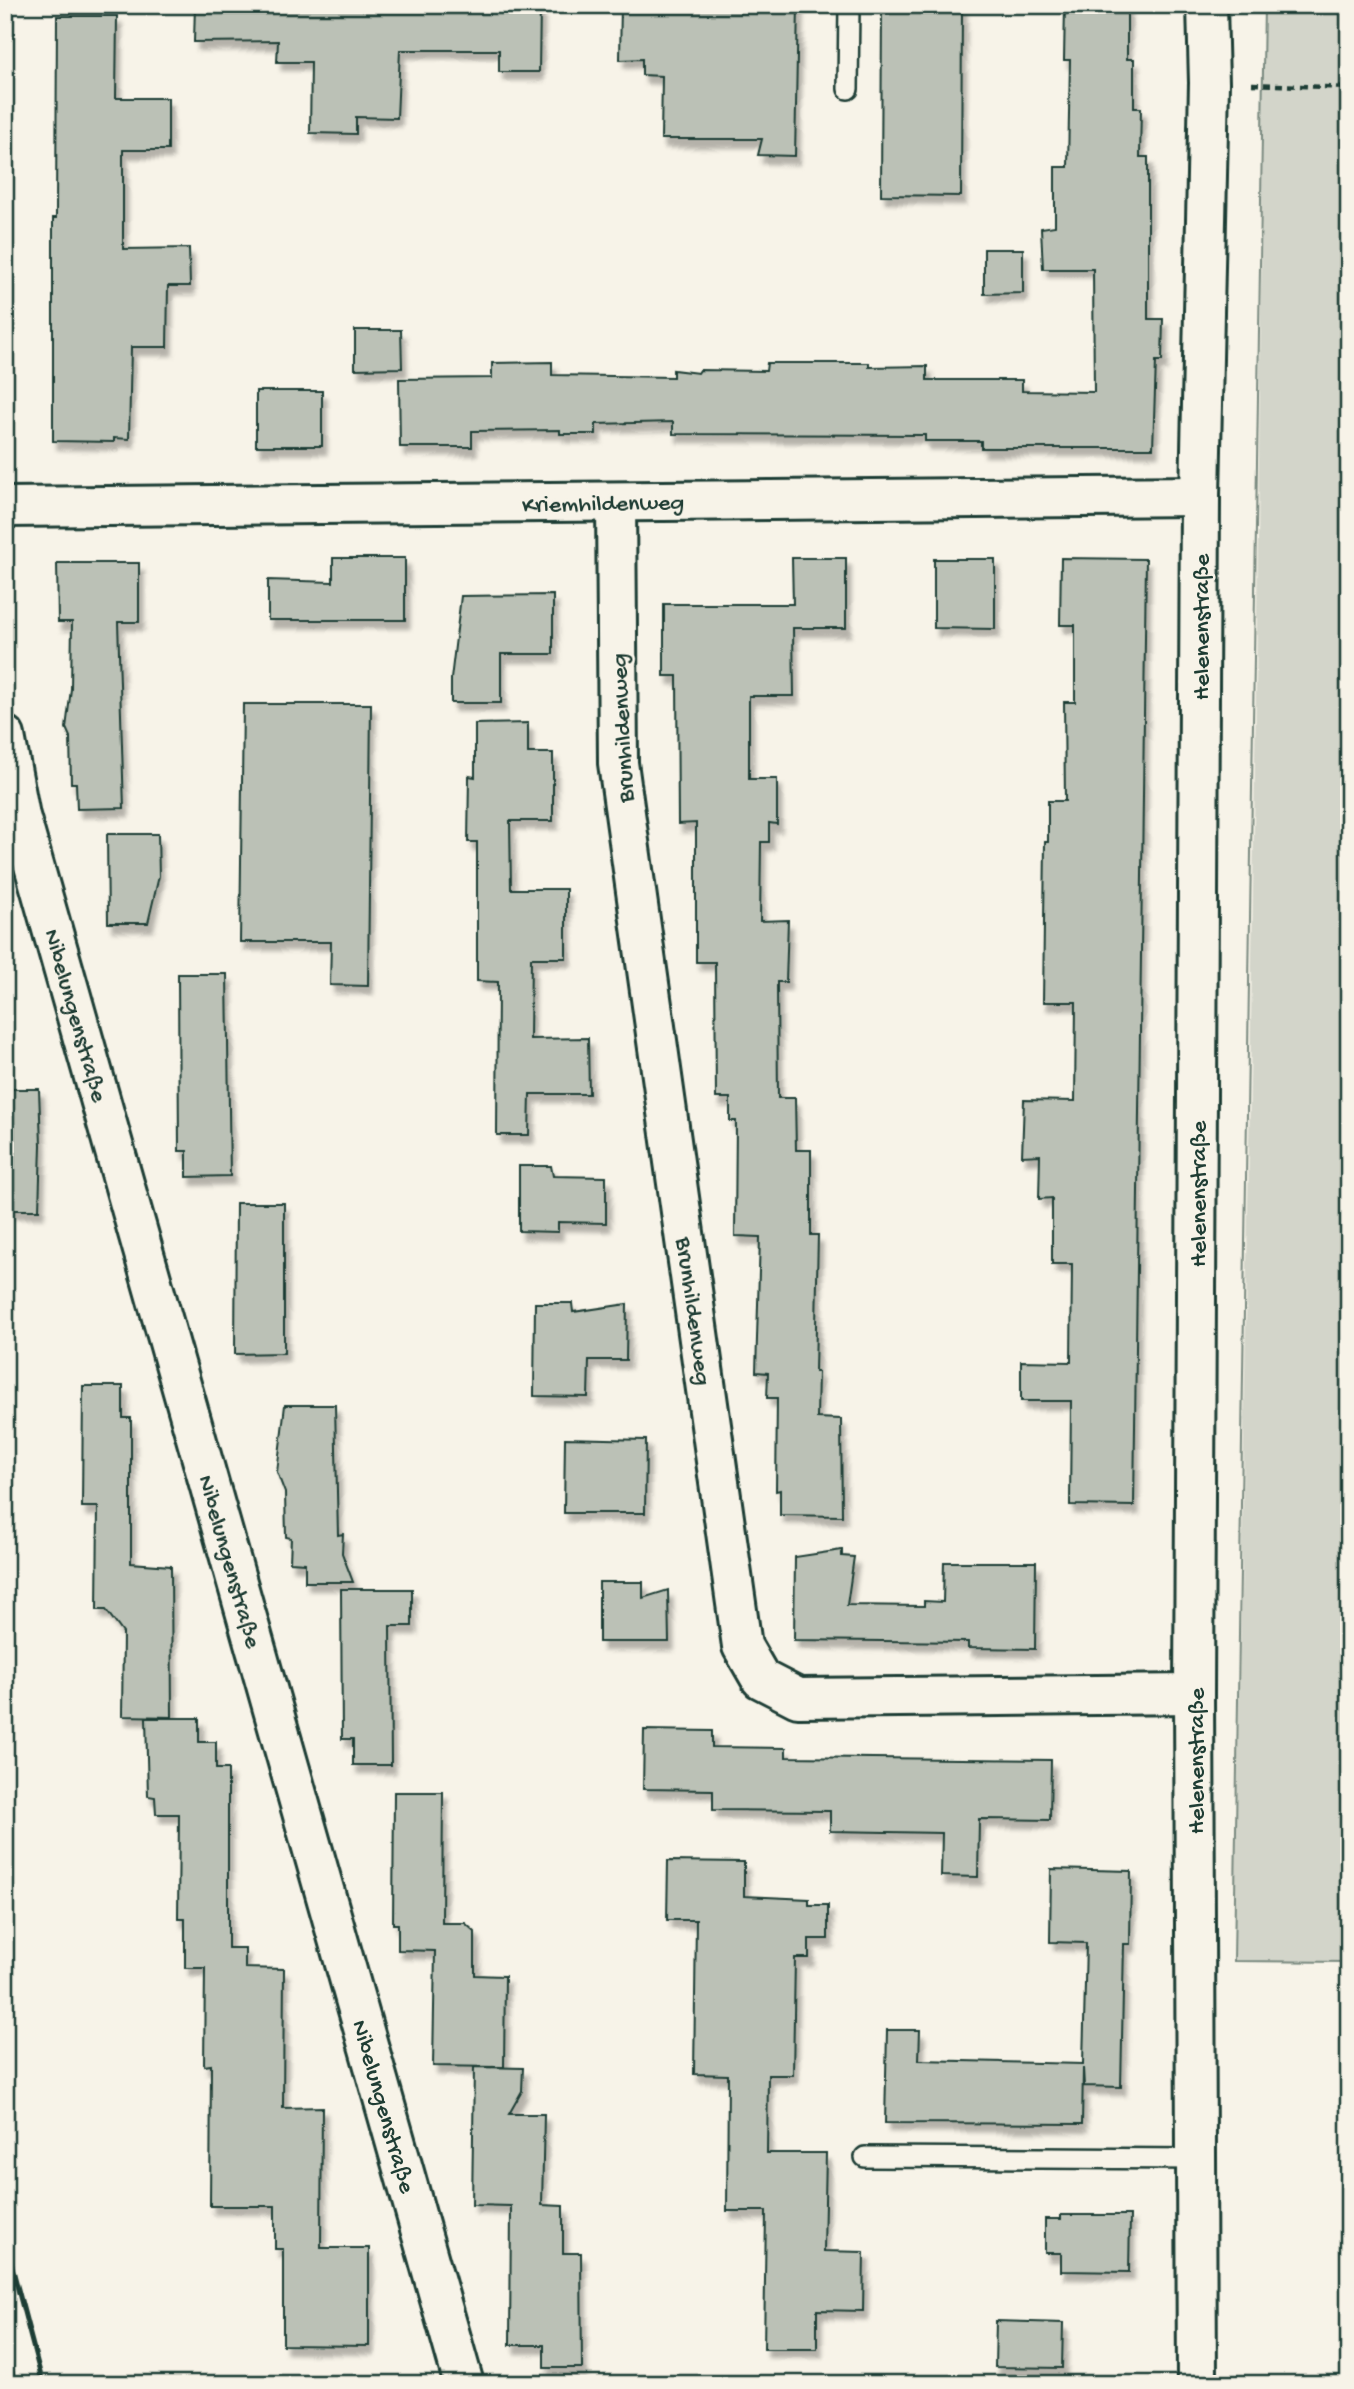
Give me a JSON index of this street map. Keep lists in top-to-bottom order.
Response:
{
  "streets": {
    "street": [
      "Kriemhildenweg",
      "Helenenstraße",
      "Brunhildenweg",
      "Nibelungenstraße"
    ]
  },
  "crossings": [
    ["Kriemhildenweg", "Helenenstraße"],
    ["Kriemhildenweg", "Brunhildenweg"],
    ["Helenenstraße", "Brunhildenweg"]
  ]
}
